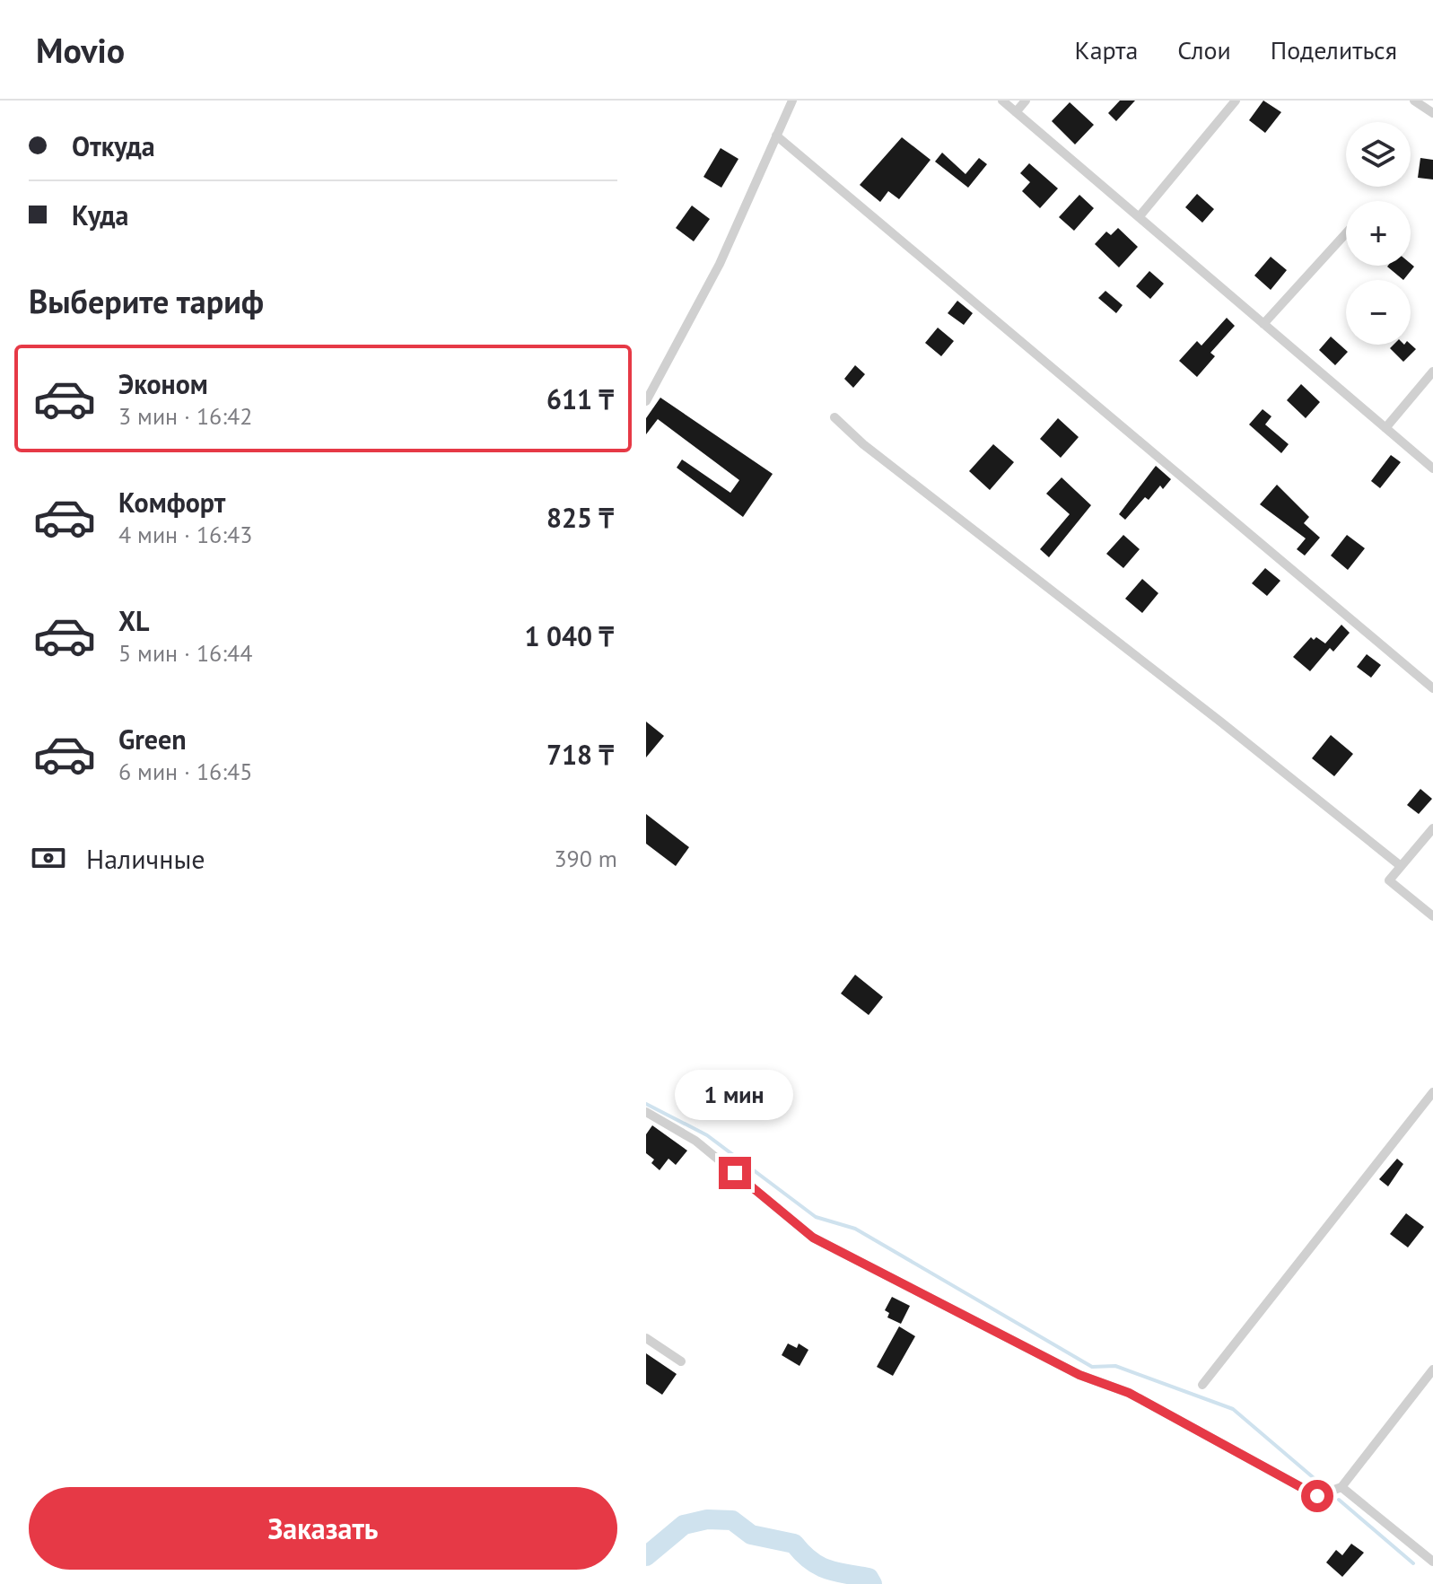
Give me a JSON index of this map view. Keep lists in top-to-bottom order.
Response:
{
  "page": {
    "header": "Movio",
    "nav": ["Карта", "Слои", "Поделиться"],
    "banner": ["Откуда", "Куда"],
    "map_buttons": ["+", "−"],
    "heading": "Выберите тариф",
    "list": [
      {
        "name": "Эконом",
        "note": "3 мин · 16:42",
        "value": "611 ₸"
      },
      {
        "name": "Комфорт",
        "note": "4 мин · 16:43",
        "value": "825 ₸"
      },
      {
        "name": "XL",
        "note": "5 мин · 16:44",
        "value": "1 040 ₸"
      },
      {
        "name": "Green",
        "note": "6 мин · 16:45",
        "value": "718 ₸"
      }
    ],
    "pay": ["Наличные", "390 m"],
    "bubble": "1 мин",
    "buttons": "Заказать"
  }
}
